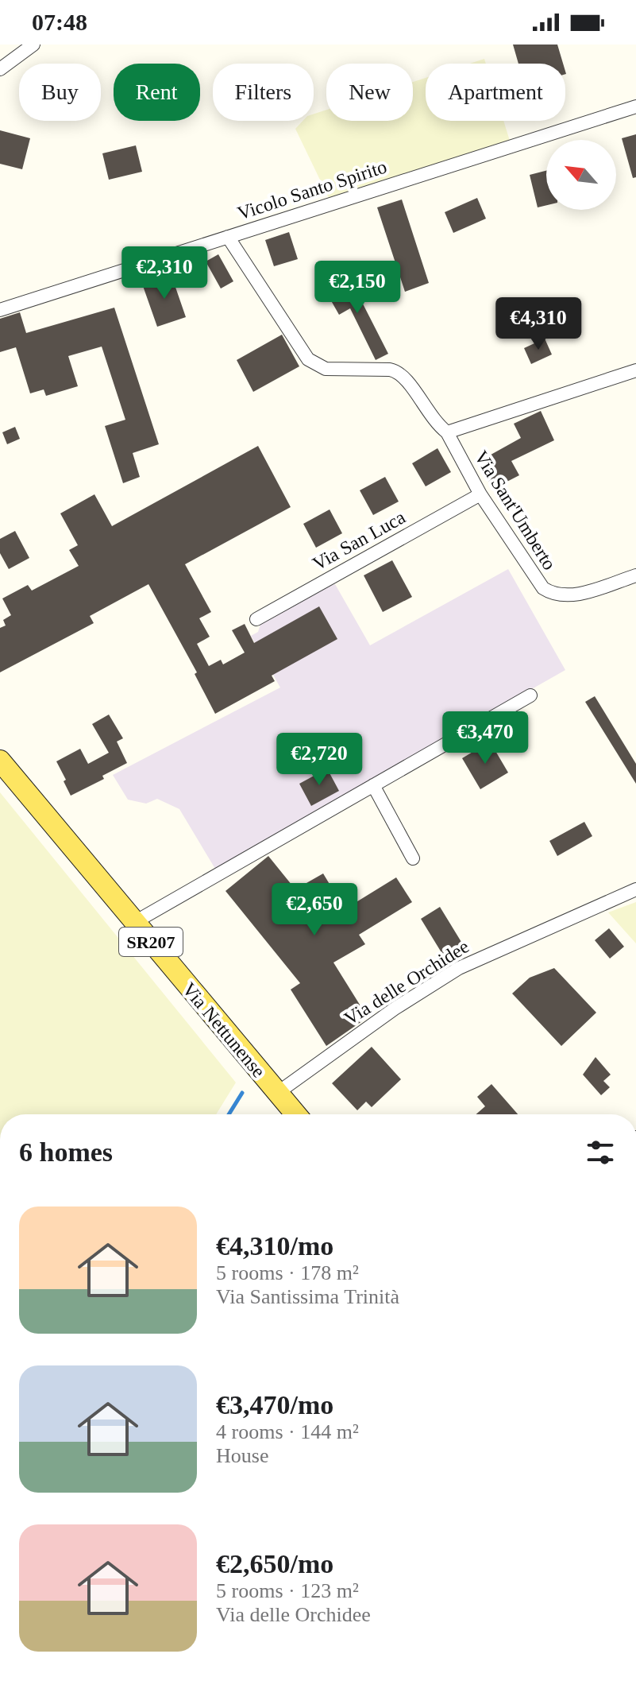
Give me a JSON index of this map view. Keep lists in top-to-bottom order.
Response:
{
  "streets": {
    "main road": ["SR207", "Via Nettunense"],
    "street": [
      "Vicolo Santo Spirito",
      "Via Sant'Umberto",
      "Via San Luca",
      "Via delle Orchidee"
    ]
  },
  "crossings": [
    ["Vicolo Santo Spirito", "Via Sant'Umberto"],
    ["Via Sant'Umberto", "Via San Luca"],
    ["Via delle Orchidee", "Via Nettunense"]
  ],
  "north": "top left",
  "page": {
    "status": "07:48",
    "chip": [
      "Buy",
      "Rent",
      "Filters",
      "New",
      "Apartment"
    ],
    "price": [
      "€2,310",
      "€2,150",
      "€4,310",
      "€3,470",
      "€2,720",
      "€2,650"
    ],
    "heading": "6 homes",
    "list": [
      {
        "name": "€4,310/mo",
        "note": "5 rooms · 178 m² · Via Santissima Trinità"
      },
      {
        "name": "€3,470/mo",
        "note": "4 rooms · 144 m² · House"
      },
      {
        "name": "€2,650/mo",
        "note": "5 rooms · 123 m² · Via delle Orchidee"
      }
    ]
  }
}
